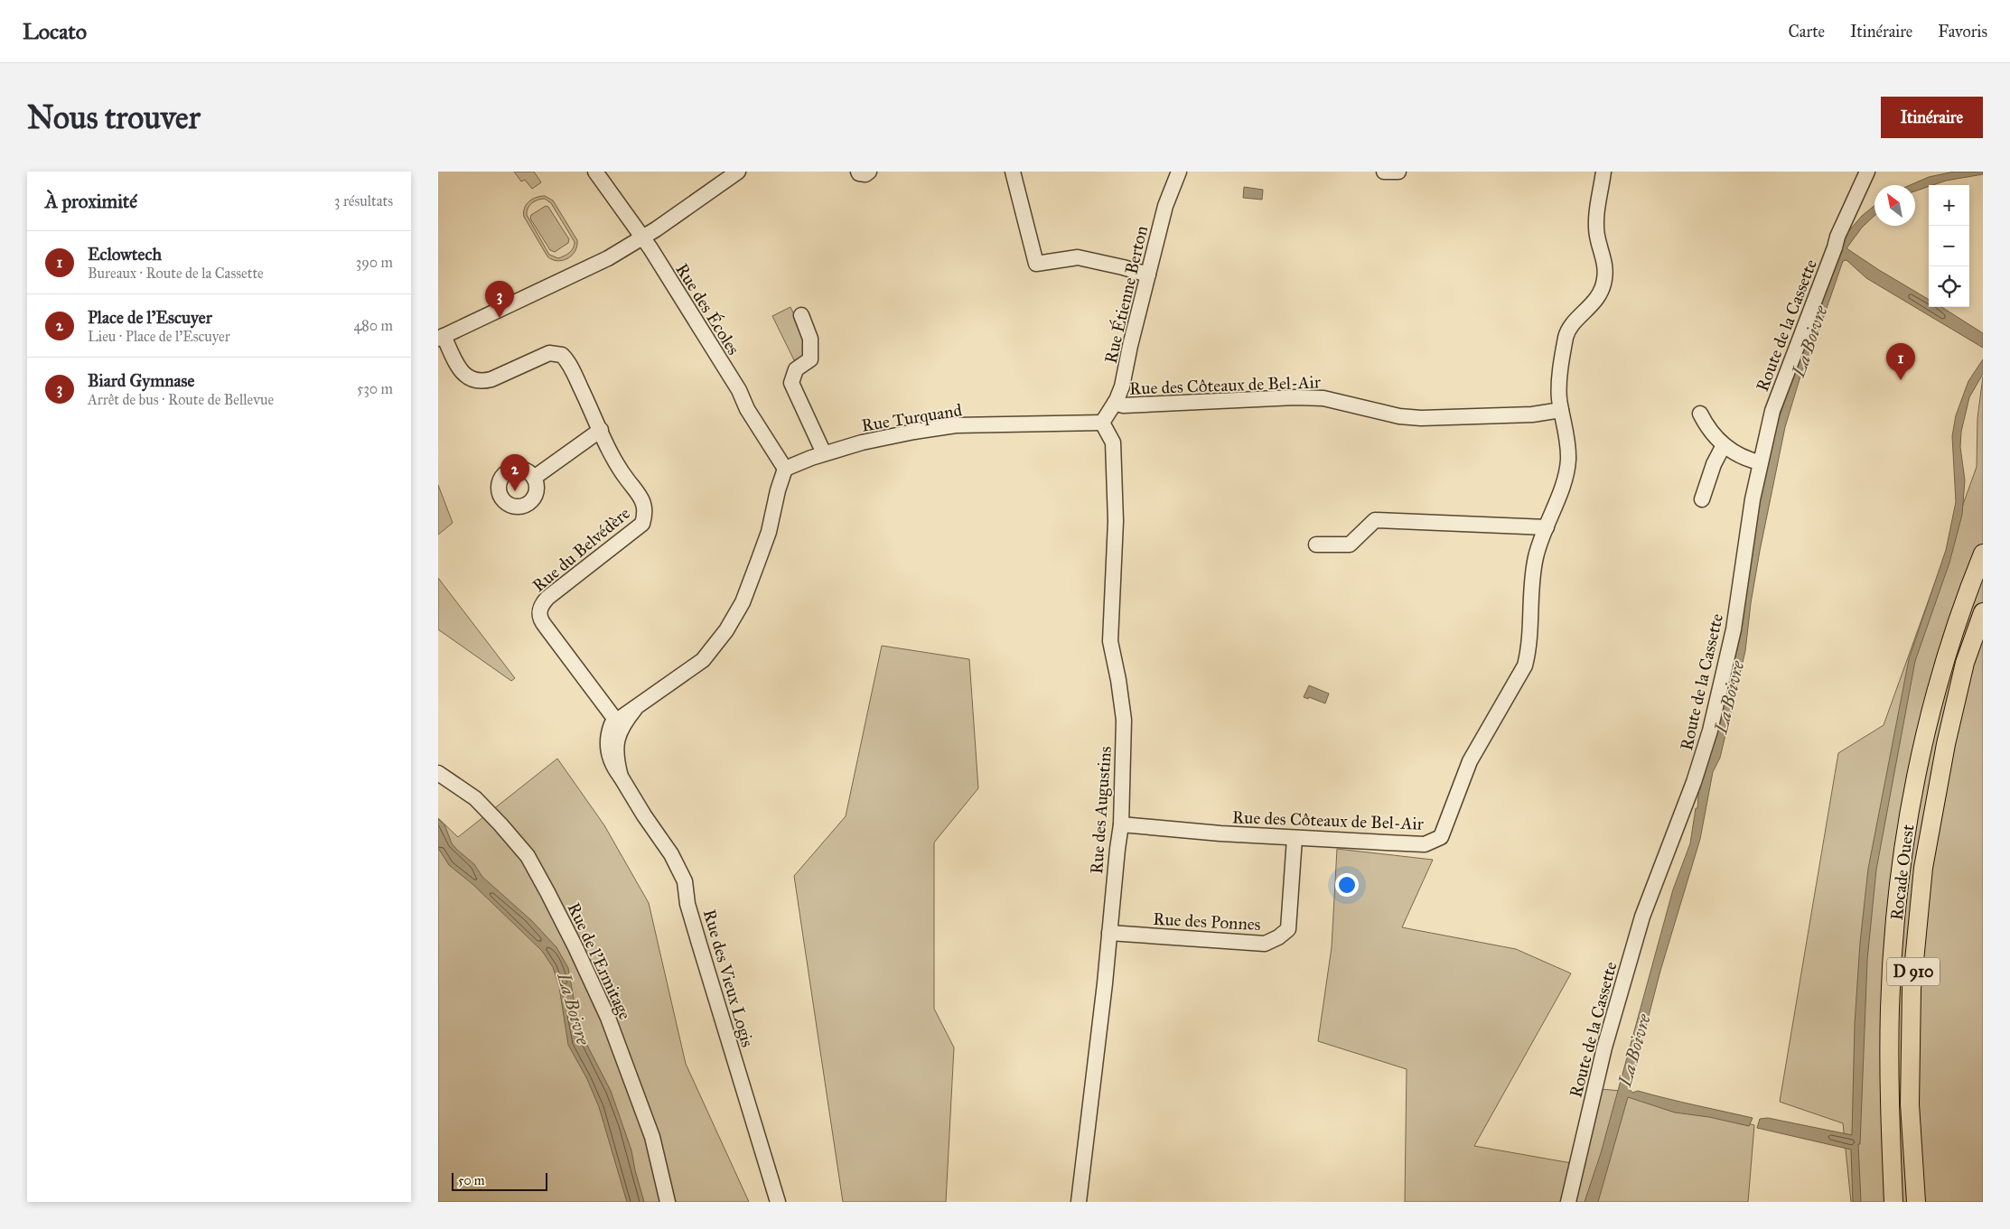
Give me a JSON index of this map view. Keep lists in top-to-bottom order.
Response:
{
  "streets": {
    "main road": ["Rocade Ouest", "D 910"],
    "street": [
      "Rue Étienne Berton",
      "Rue des Écoles",
      "Route de la Cassette",
      "Rue des Côteaux de Bel-Air",
      "Rue Turquand",
      "Rue du Belvédère",
      "Rue des Augustins",
      "Rue des Ponnes",
      "Rue de l’Ermitage",
      "Rue des Vieux Logis"
    ]
  },
  "crossings": [
    ["Rue Étienne Berton", "Rue des Côteaux de Bel-Air"],
    ["Rue Étienne Berton", "Rue Turquand"],
    ["Rue Étienne Berton", "Rue des Augustins"],
    ["Rue des Écoles", "Rue Turquand"],
    ["Rue des Côteaux de Bel-Air", "Rue des Augustins"],
    ["Rue des Côteaux de Bel-Air", "Rue des Ponnes"],
    ["Rue Turquand", "Rue des Augustins"],
    ["Rue du Belvédère", "Rue des Vieux Logis"],
    ["Rue des Augustins", "Rue des Ponnes"]
  ],
  "water": ["La Boivre"],
  "scale_bar": "50 m",
  "north": "top left",
  "page": {
    "header": "Locato",
    "nav": ["Carte", "Itinéraire", "Favoris"],
    "buttons": "Itinéraire",
    "title": "Nous trouver",
    "heading": ["À proximité", "3 résultats"],
    "map_buttons": ["+", "−"],
    "list": [
      {
        "mark": "1",
        "name": "Eclowtech",
        "note": "Bureaux · Route de la Cassette",
        "value": "390 m"
      },
      {
        "mark": "2",
        "name": "Place de l’Escuyer",
        "note": "Lieu · Place de l’Escuyer",
        "value": "480 m"
      },
      {
        "mark": "3",
        "name": "Biard Gymnase",
        "note": "Arrêt de bus · Route de Bellevue",
        "value": "530 m"
      }
    ],
    "pins": ["3", "1", "2"],
    "scale": "50 m"
  }
}
